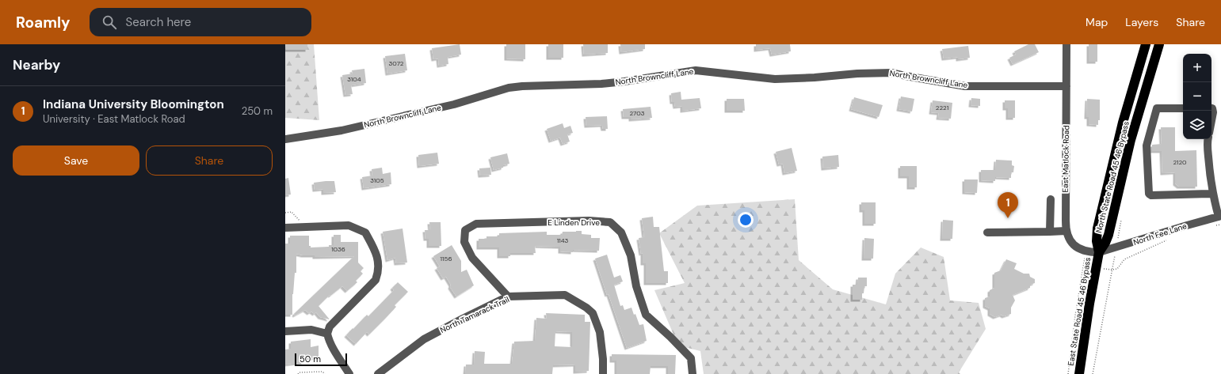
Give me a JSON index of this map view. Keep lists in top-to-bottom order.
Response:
{
  "streets": {
    "highway": ["North State Road 45 46 Bypass", "East State Road 45 46 Bypass"],
    "street": [
      "North Browncliff Lane",
      "East Matlock Road",
      "E Linden Drive",
      "North Fee Lane",
      "North Tamarack Trail"
    ]
  },
  "crossings": [
    ["North Browncliff Lane", "East Matlock Road"],
    ["East Matlock Road", "North State Road 45 46 Bypass"],
    ["East Matlock Road", "North Fee Lane"],
    ["East Matlock Road", "East State Road 45 46 Bypass"],
    ["North State Road 45 46 Bypass", "North Fee Lane"],
    ["North State Road 45 46 Bypass", "East State Road 45 46 Bypass"],
    ["E Linden Drive", "North Tamarack Trail"],
    ["North Fee Lane", "East State Road 45 46 Bypass"]
  ],
  "house_numbers": [
    "3072",
    "3104",
    "2221",
    "2703",
    "2120",
    "3105",
    "1143",
    "1036",
    "1156"
  ],
  "scale_bar": "50 m",
  "page": {
    "header": "Roamly",
    "search": "Search here",
    "nav": ["Map", "Layers", "Share"],
    "heading": "Nearby",
    "map_buttons": ["+", "−"],
    "list": [
      {
        "mark": "1",
        "name": "Indiana University Bloomington",
        "note": "University · East Matlock Road",
        "value": "250 m"
      }
    ],
    "buttons": ["Save", "Share"],
    "pins": "1",
    "scale": "50 m"
  }
}
